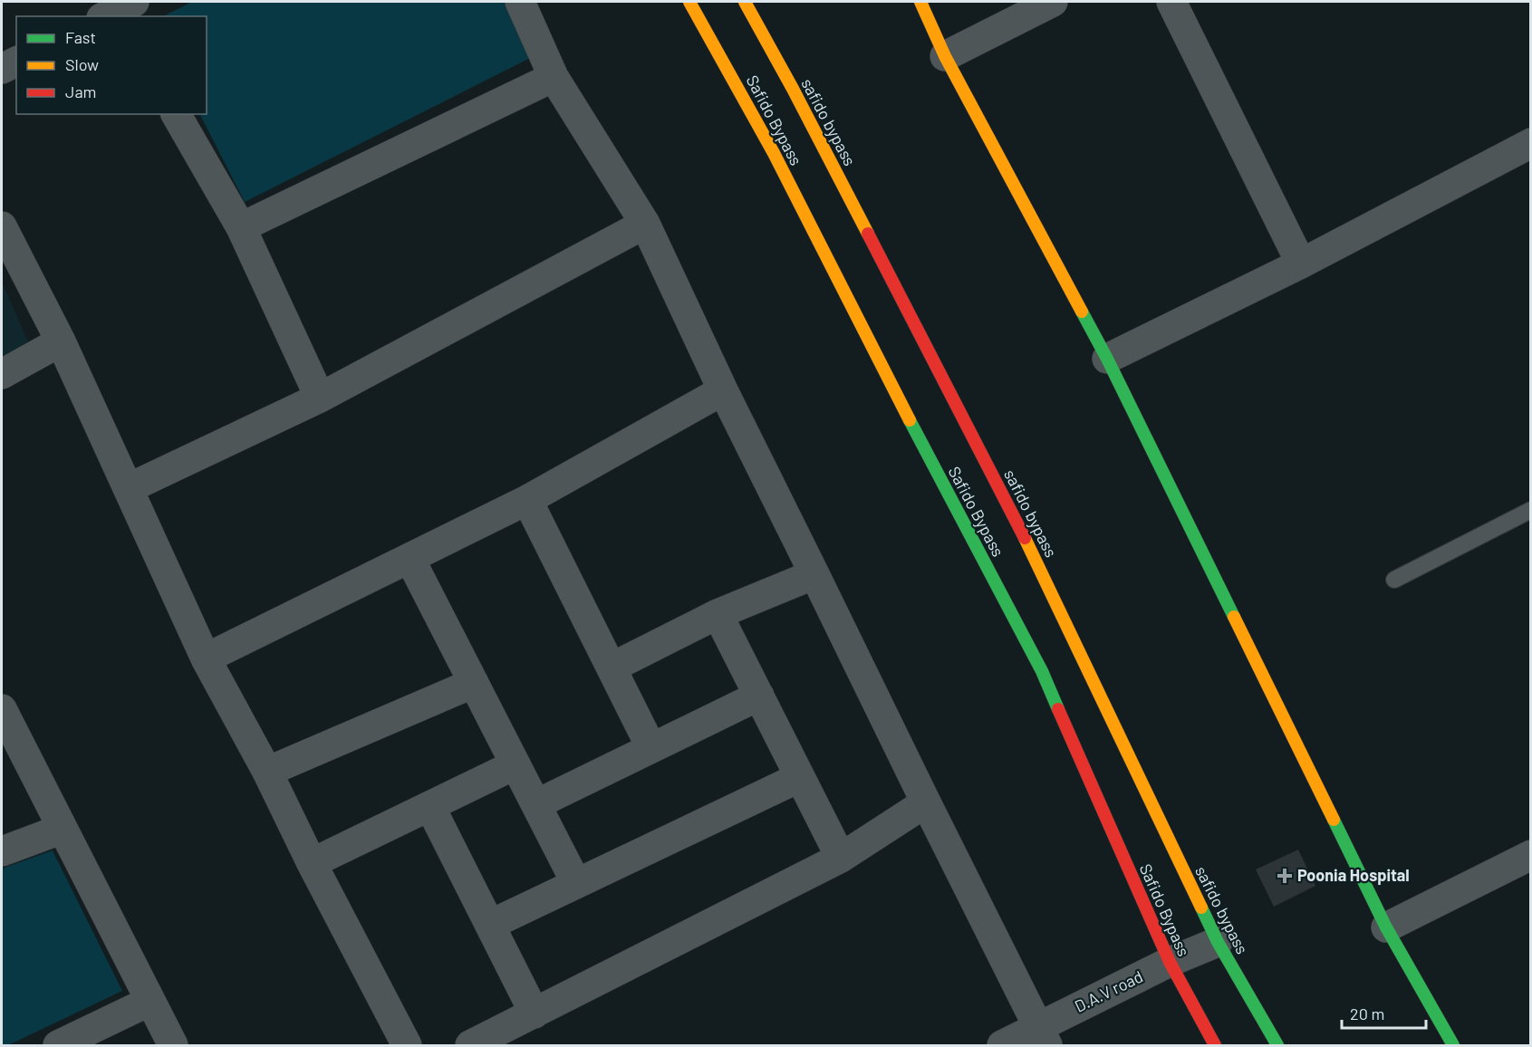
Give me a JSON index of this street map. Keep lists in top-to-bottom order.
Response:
{
  "streets": {
    "main road": ["Safido Bypass", "safido bypass"],
    "street": ["D.A.V road"]
  },
  "crossings": [
    ["Safido Bypass", "D.A.V road"],
    ["safido bypass", "D.A.V road"]
  ],
  "places": {
    "health": ["Poonia Hospital"]
  },
  "legend": ["Fast", "Slow", "Jam"],
  "scale_bar": "20 m"
}
